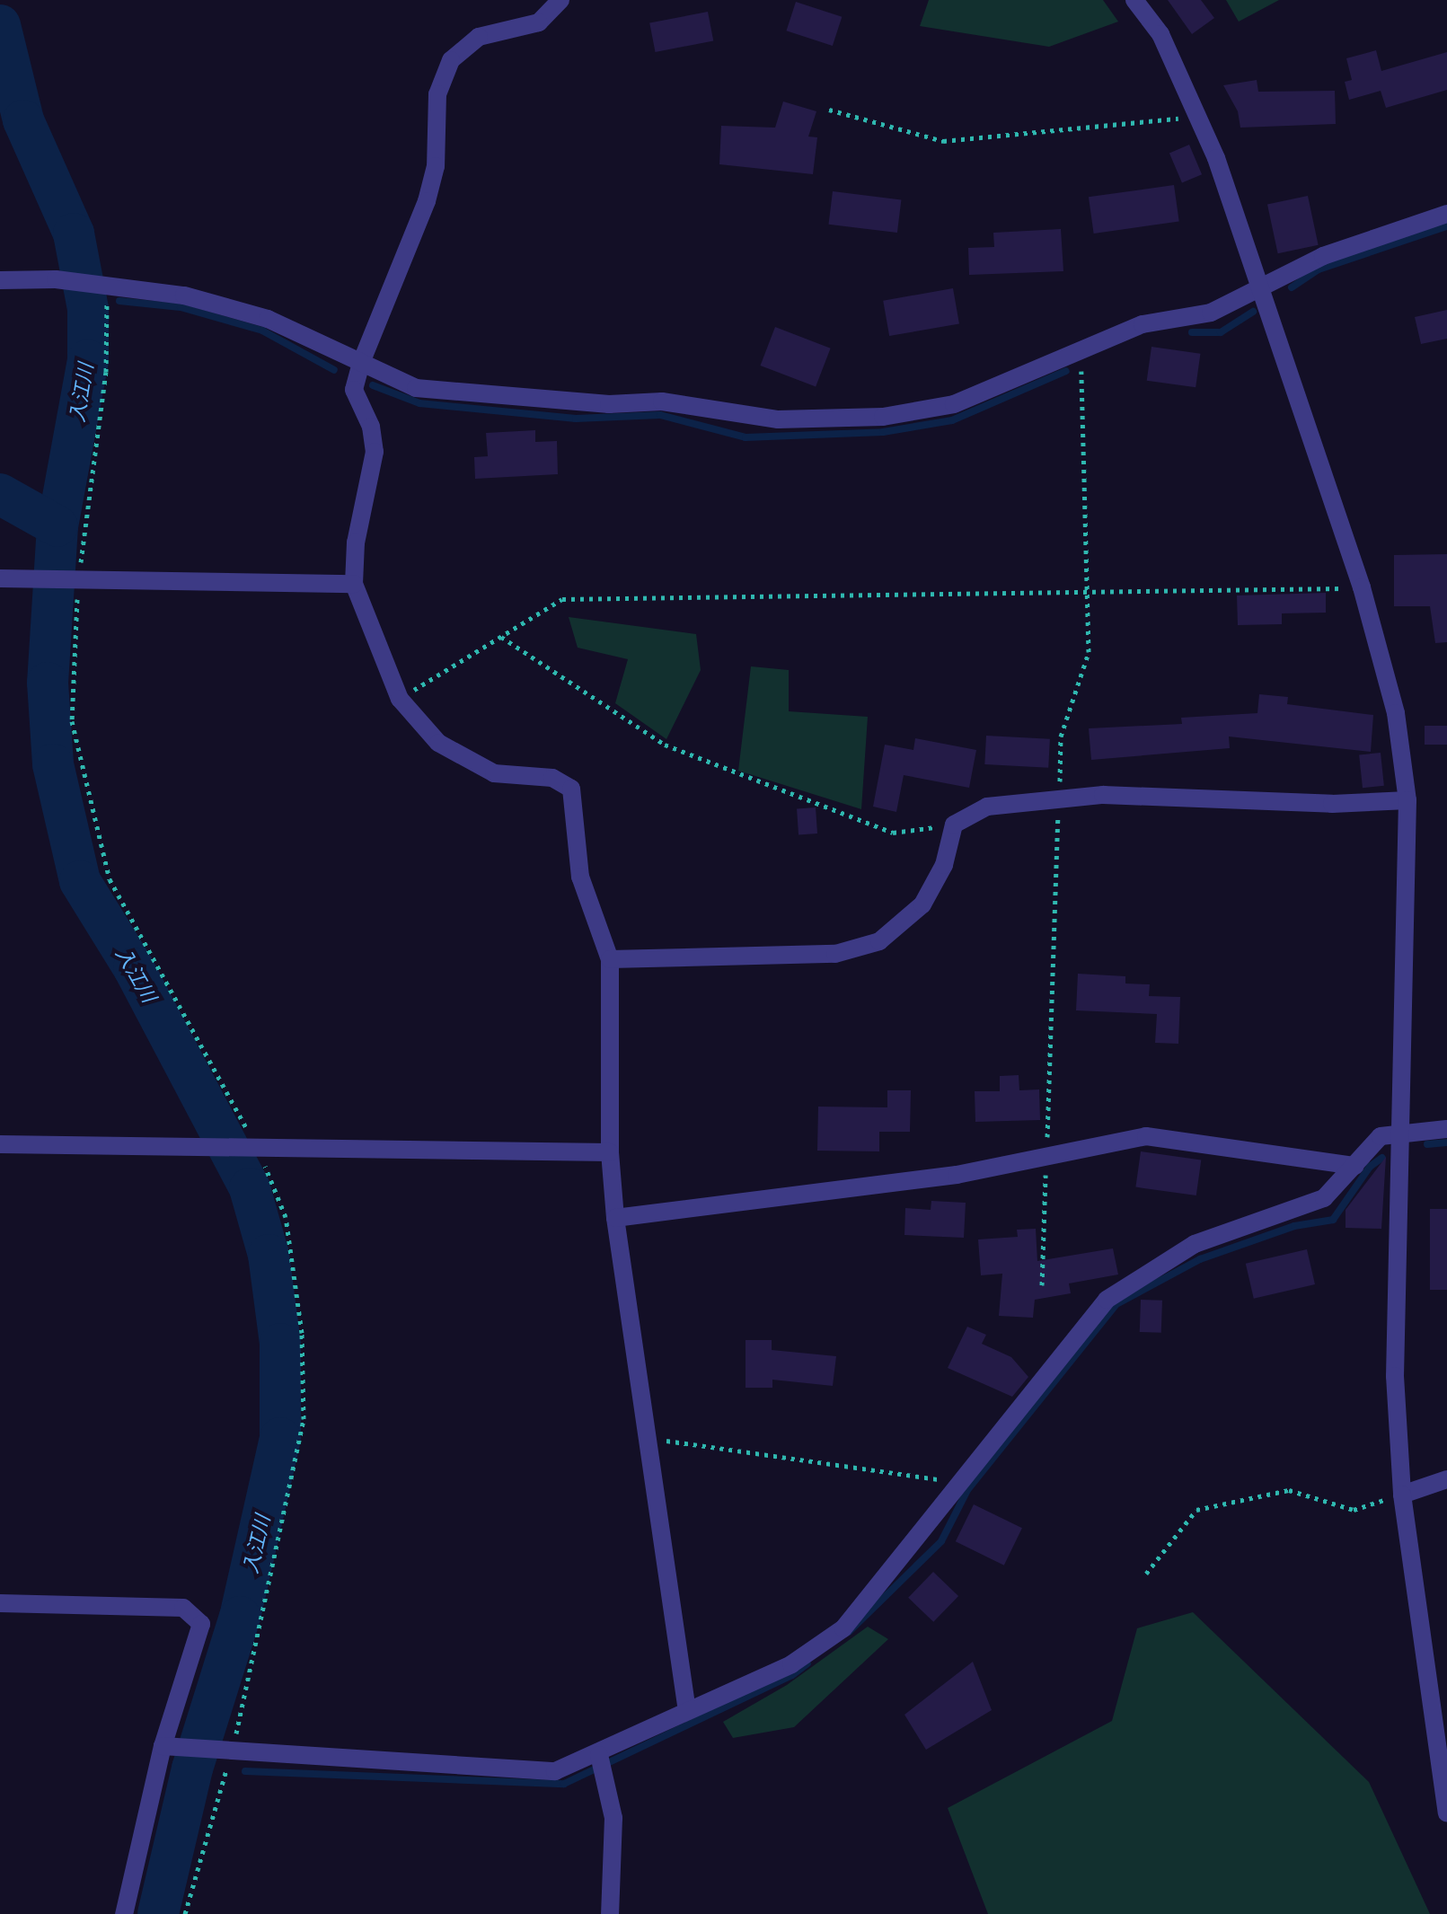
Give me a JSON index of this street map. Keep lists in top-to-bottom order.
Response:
{
  "water": ["入江川"]
}
